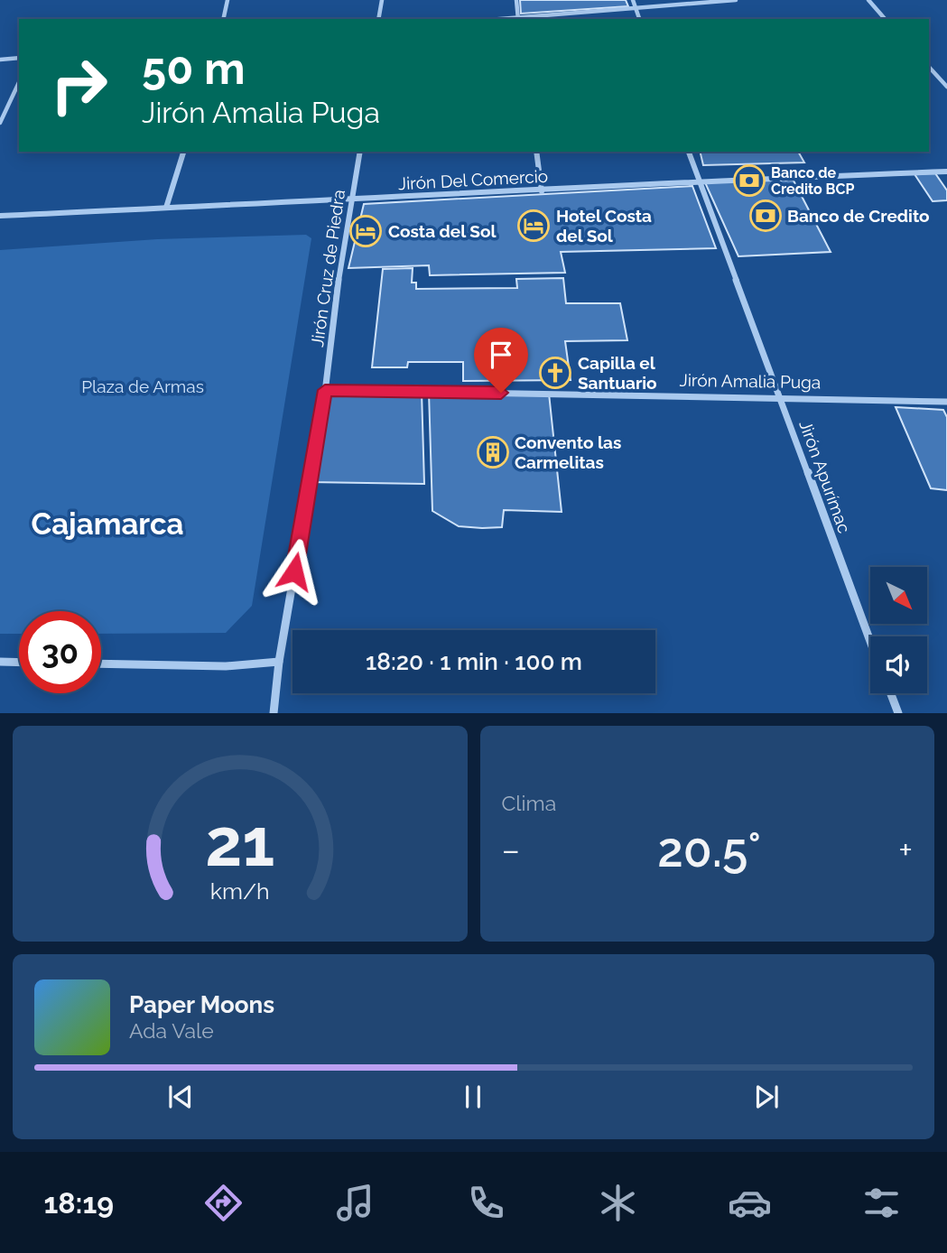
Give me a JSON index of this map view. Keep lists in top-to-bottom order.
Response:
{
  "streets": {
    "street": [
      "Jirón Del Comercio",
      "Jirón Cruz de Piedra",
      "Jirón Amalia Puga",
      "Jirón Apurímac"
    ]
  },
  "crossings": [
    ["Jirón Del Comercio", "Jirón Cruz de Piedra"],
    ["Jirón Del Comercio", "Jirón Apurímac"],
    ["Jirón Cruz de Piedra", "Jirón Amalia Puga"],
    ["Jirón Amalia Puga", "Jirón Apurímac"]
  ],
  "districts": ["Cajamarca"],
  "parks": ["Plaza de Armas"],
  "places": {
    "bank": ["Banco de Credito BCP", "Banco de Credito"],
    "hotel": ["Hotel Costa del Sol", "Costa del Sol"],
    "church": ["Capilla el Santuario"],
    "building": ["Convento las Carmelitas"]
  },
  "north": "bottom right",
  "page": {
    "turn": ["50 m", "Jirón Amalia Puga"],
    "limit": "30",
    "trip": "18:20 · 1 min · 100 m",
    "tile": "Clima",
    "heat": ["−", "20.5°", "+"],
    "song": ["Paper Moons", "Ada Vale"],
    "tabs": "18:19",
    "gauge": ["21", "km/h"]
  }
}
